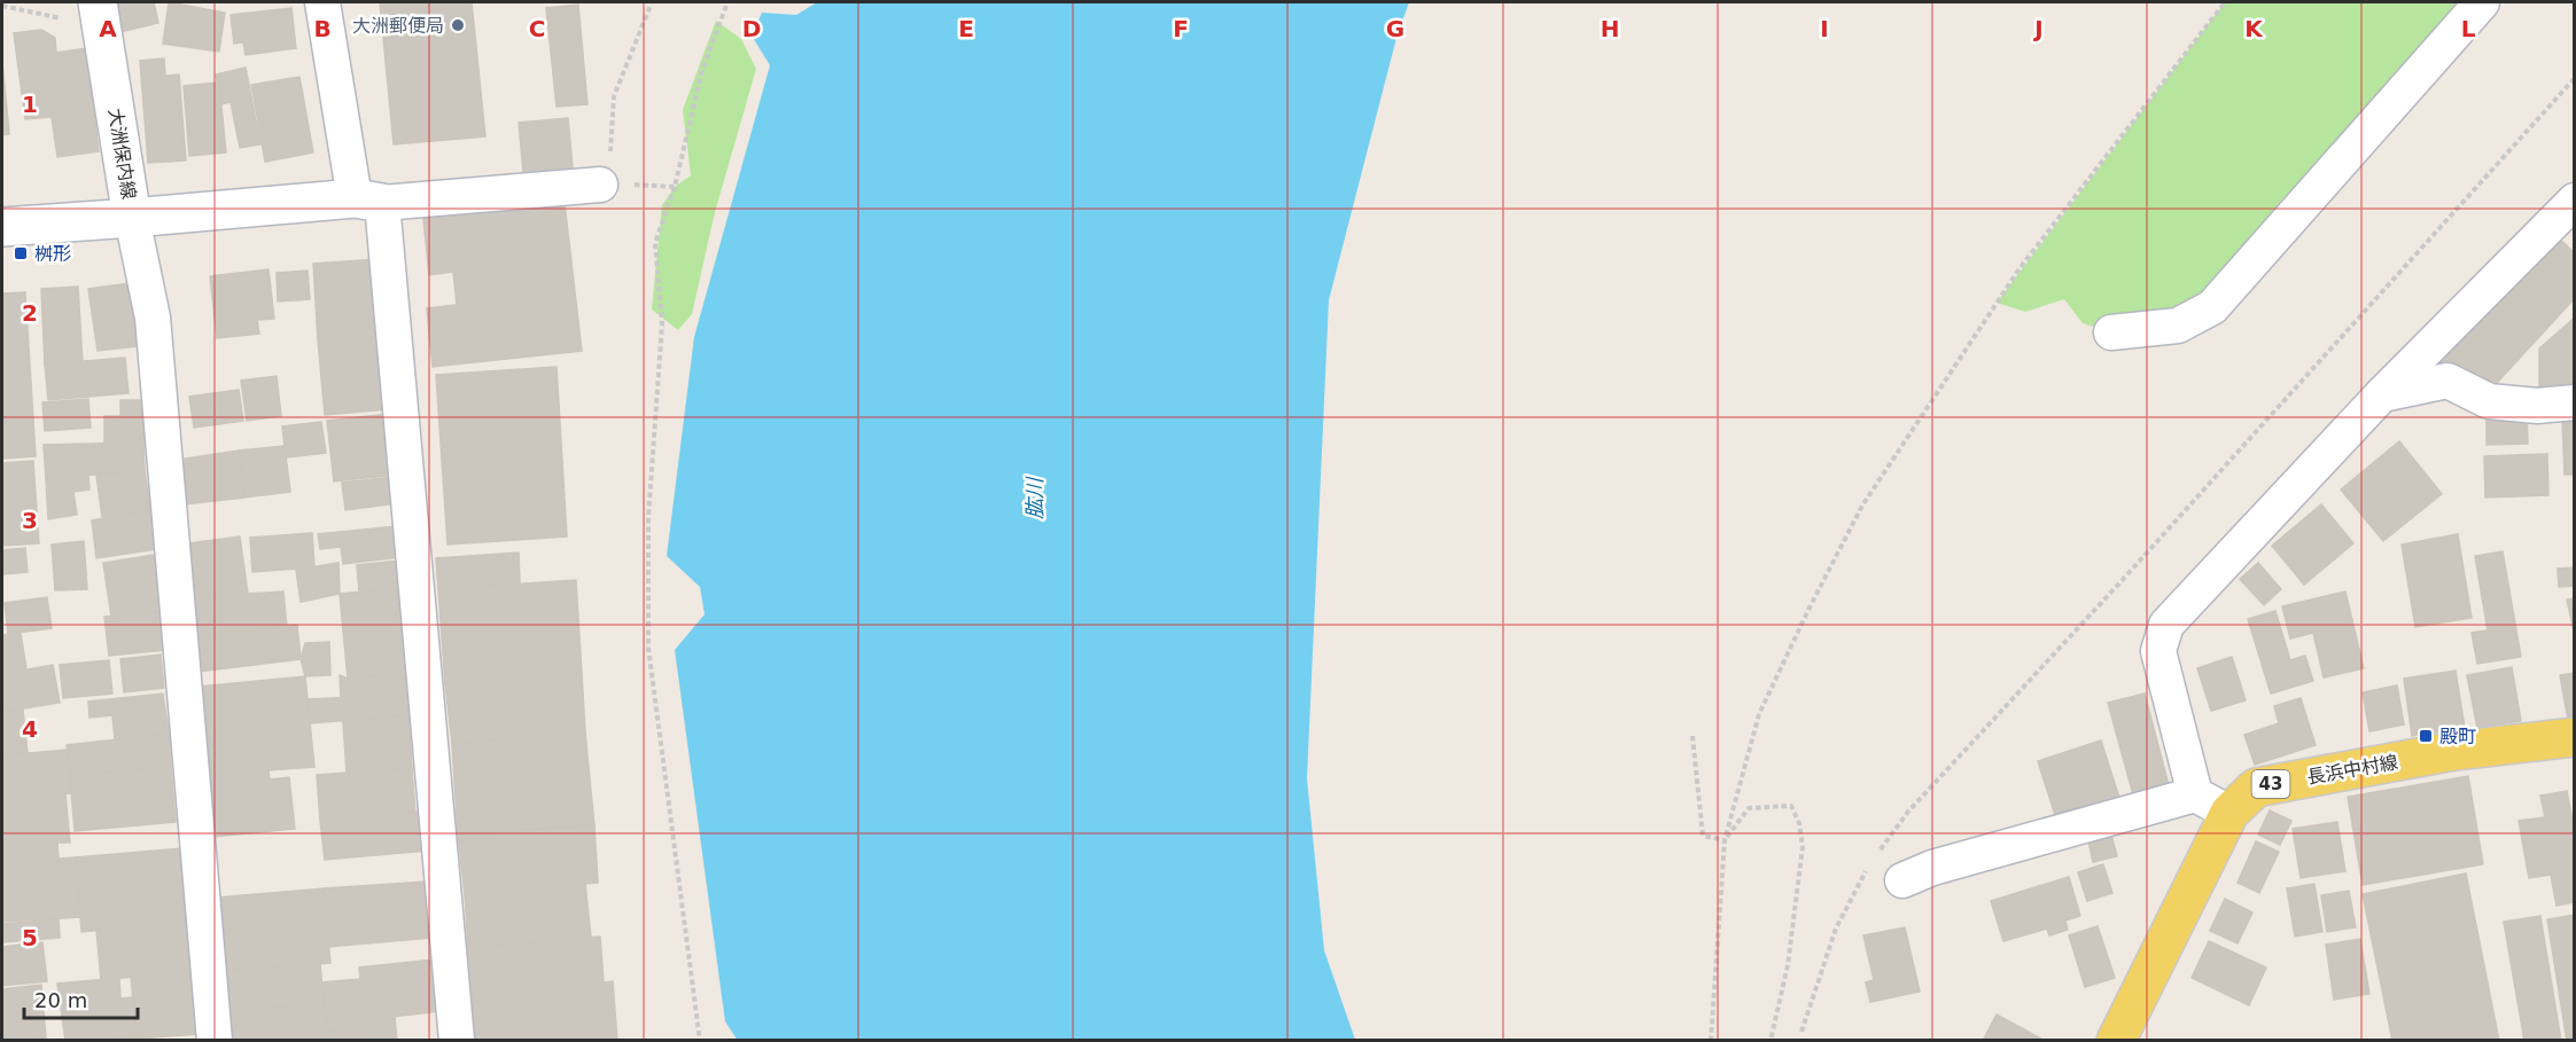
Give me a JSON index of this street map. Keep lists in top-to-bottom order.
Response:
{
  "streets": {
    "main road": ["大洲保内線", "長浜中村線", "43"]
  },
  "water": ["肱川"],
  "places": {
    "other": ["大洲郵便局"],
    "transit": ["桝形", "殿町"]
  },
  "scale_bar": "20 m",
  "grid": {
    "columns": [
      "A",
      "B",
      "C",
      "D",
      "E",
      "F",
      "G",
      "H",
      "I",
      "J",
      "K",
      "L"
    ],
    "rows": [
      "1",
      "2",
      "3",
      "4",
      "5"
    ]
  }
}
